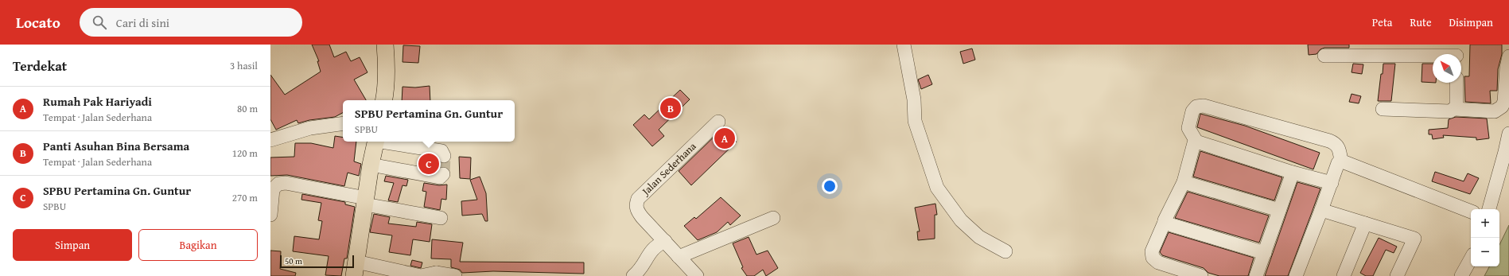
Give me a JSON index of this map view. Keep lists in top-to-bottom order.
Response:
{
  "streets": {
    "street": ["Jalan Sederhana"]
  },
  "scale_bar": "50 m",
  "north": "top left",
  "page": {
    "header": "Locato",
    "search": "Cari di sini",
    "nav": ["Peta", "Rute", "Disimpan"],
    "heading": ["Terdekat", "3 hasil"],
    "list": [
      {
        "mark": "A",
        "name": "Rumah Pak Hariyadi",
        "note": "Tempat · Jalan Sederhana",
        "value": "80 m"
      },
      {
        "mark": "B",
        "name": "Panti Asuhan Bina Bersama",
        "note": "Tempat · Jalan Sederhana",
        "value": "120 m"
      },
      {
        "mark": "C",
        "name": "SPBU Pertamina Gn. Guntur",
        "note": "SPBU",
        "value": "270 m"
      }
    ],
    "pins": ["B", "A", "C"],
    "popup": ["SPBU Pertamina Gn. Guntur", "SPBU"],
    "map_buttons": ["+", "−"],
    "buttons": ["Simpan", "Bagikan"],
    "scale": "50 m"
  }
}
